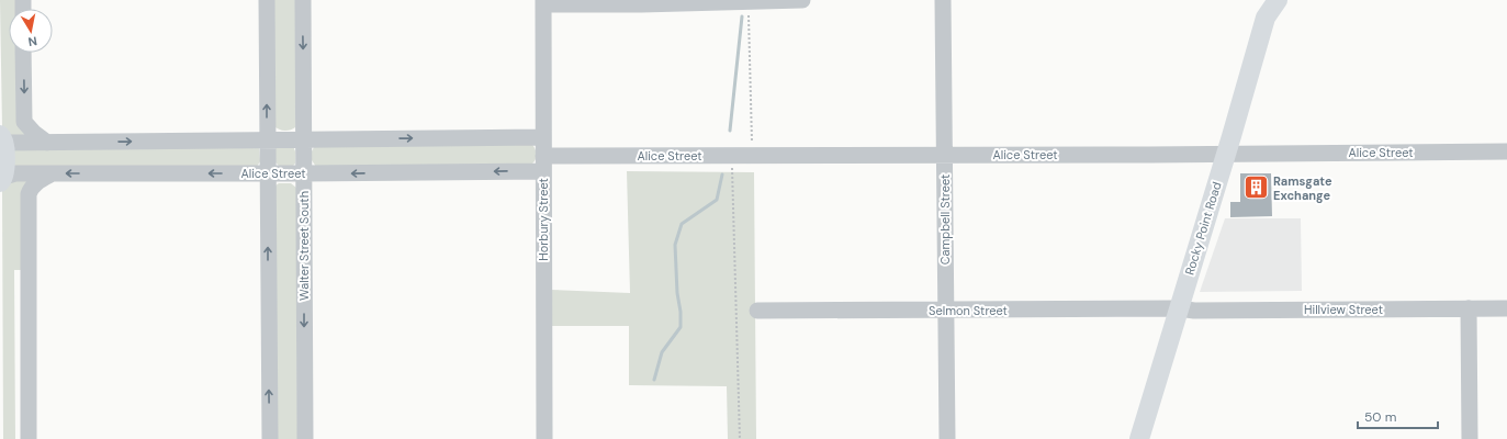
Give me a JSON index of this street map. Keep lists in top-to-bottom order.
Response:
{
  "streets": {
    "main road": ["Rocky Point Road"],
    "street": [
      "Alice Street",
      "Horbury Street",
      "Campbell Street",
      "Walter Street South",
      "Hillview Street",
      "Selmon Street"
    ]
  },
  "crossings": [
    ["Alice Street", "Horbury Street"],
    ["Alice Street", "Campbell Street"],
    ["Alice Street", "Rocky Point Road"],
    ["Alice Street", "Walter Street South"],
    ["Campbell Street", "Selmon Street"],
    ["Rocky Point Road", "Hillview Street"],
    ["Rocky Point Road", "Selmon Street"],
    ["Hillview Street", "Selmon Street"]
  ],
  "places": {
    "building": ["Ramsgate Exchange"]
  },
  "scale_bar": "50 m",
  "north": "bottom"
}
